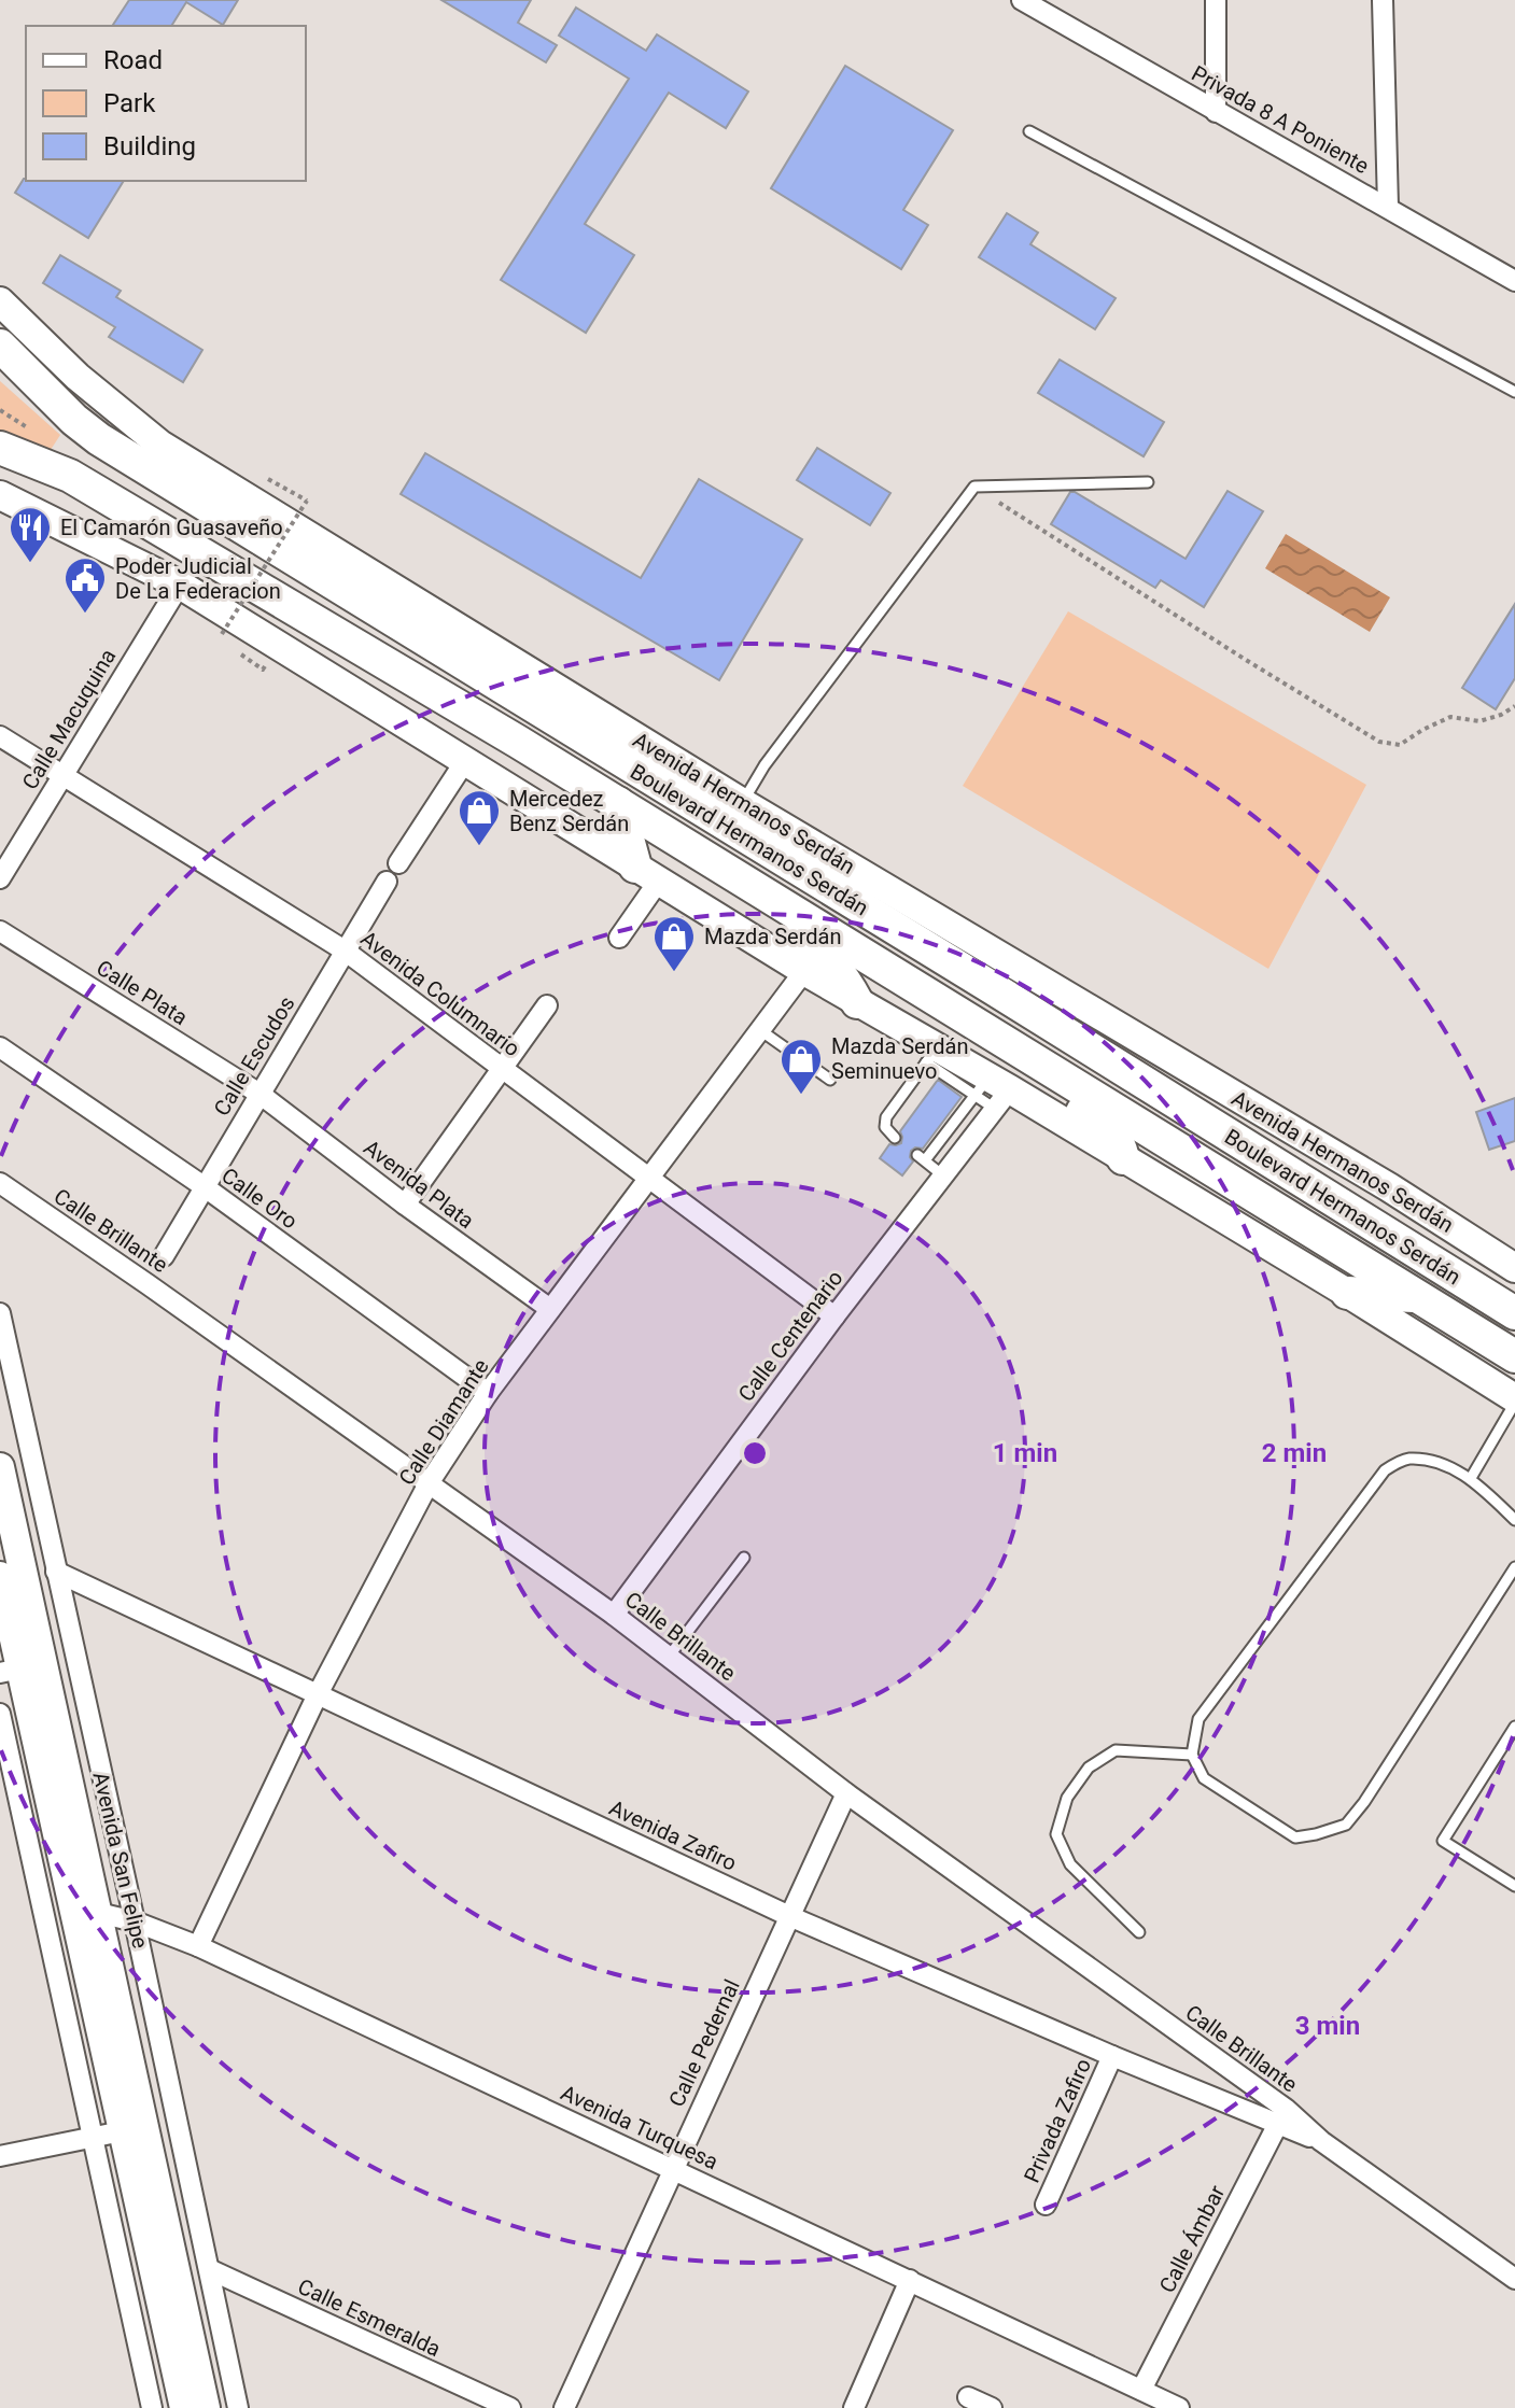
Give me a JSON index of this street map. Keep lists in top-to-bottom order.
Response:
{
  "streets": {
    "main road": ["Avenida Hermanos Serdán", "Boulevard Hermanos Serdán", "Avenida San Felipe"],
    "street": [
      "Privada 8 A Poniente",
      "Calle Macuquina",
      "Calle Plata",
      "Avenida Columnario",
      "Calle Escudos",
      "Avenida Plata",
      "Calle Oro",
      "Calle Brillante",
      "Calle Centenario",
      "Calle Diamante",
      "Avenida Zafiro",
      "Calle Pedernal",
      "Privada Zafiro",
      "Avenida Turquesa",
      "Calle Ámbar",
      "Calle Esmeralda"
    ]
  },
  "crossings": [
    ["Calle Macuquina", "Avenida Columnario"],
    ["Calle Plata", "Calle Escudos"],
    ["Calle Plata", "Avenida Plata"],
    ["Avenida Columnario", "Calle Escudos"],
    ["Avenida Columnario", "Calle Centenario"],
    ["Avenida Columnario", "Calle Diamante"],
    ["Calle Escudos", "Avenida Plata"],
    ["Calle Escudos", "Calle Oro"],
    ["Avenida Plata", "Calle Diamante"],
    ["Calle Oro", "Calle Diamante"],
    ["Calle Brillante", "Calle Centenario"],
    ["Calle Brillante", "Calle Diamante"],
    ["Calle Brillante", "Avenida Zafiro"],
    ["Calle Brillante", "Calle Pedernal"],
    ["Calle Brillante", "Calle Ámbar"],
    ["Calle Diamante", "Avenida Zafiro"],
    ["Calle Diamante", "Avenida Turquesa"],
    ["Avenida Zafiro", "Avenida San Felipe"],
    ["Avenida Zafiro", "Calle Pedernal"],
    ["Avenida Zafiro", "Privada Zafiro"],
    ["Avenida Zafiro", "Calle Ámbar"],
    ["Avenida San Felipe", "Avenida Turquesa"],
    ["Avenida San Felipe", "Calle Esmeralda"],
    ["Calle Pedernal", "Avenida Turquesa"],
    ["Avenida Turquesa", "Calle Ámbar"]
  ],
  "places": {
    "restaurant": ["El Camarón Guasaveño"],
    "public building": ["Poder Judicial De La Federacion"],
    "shop": ["Mercedez Benz Serdán", "Mazda Serdán", "Mazda Serdán Seminuevo"]
  },
  "legend": ["Road", "Park", "Building"],
  "rings": ["1 min", "2 min", "3 min"]
}
